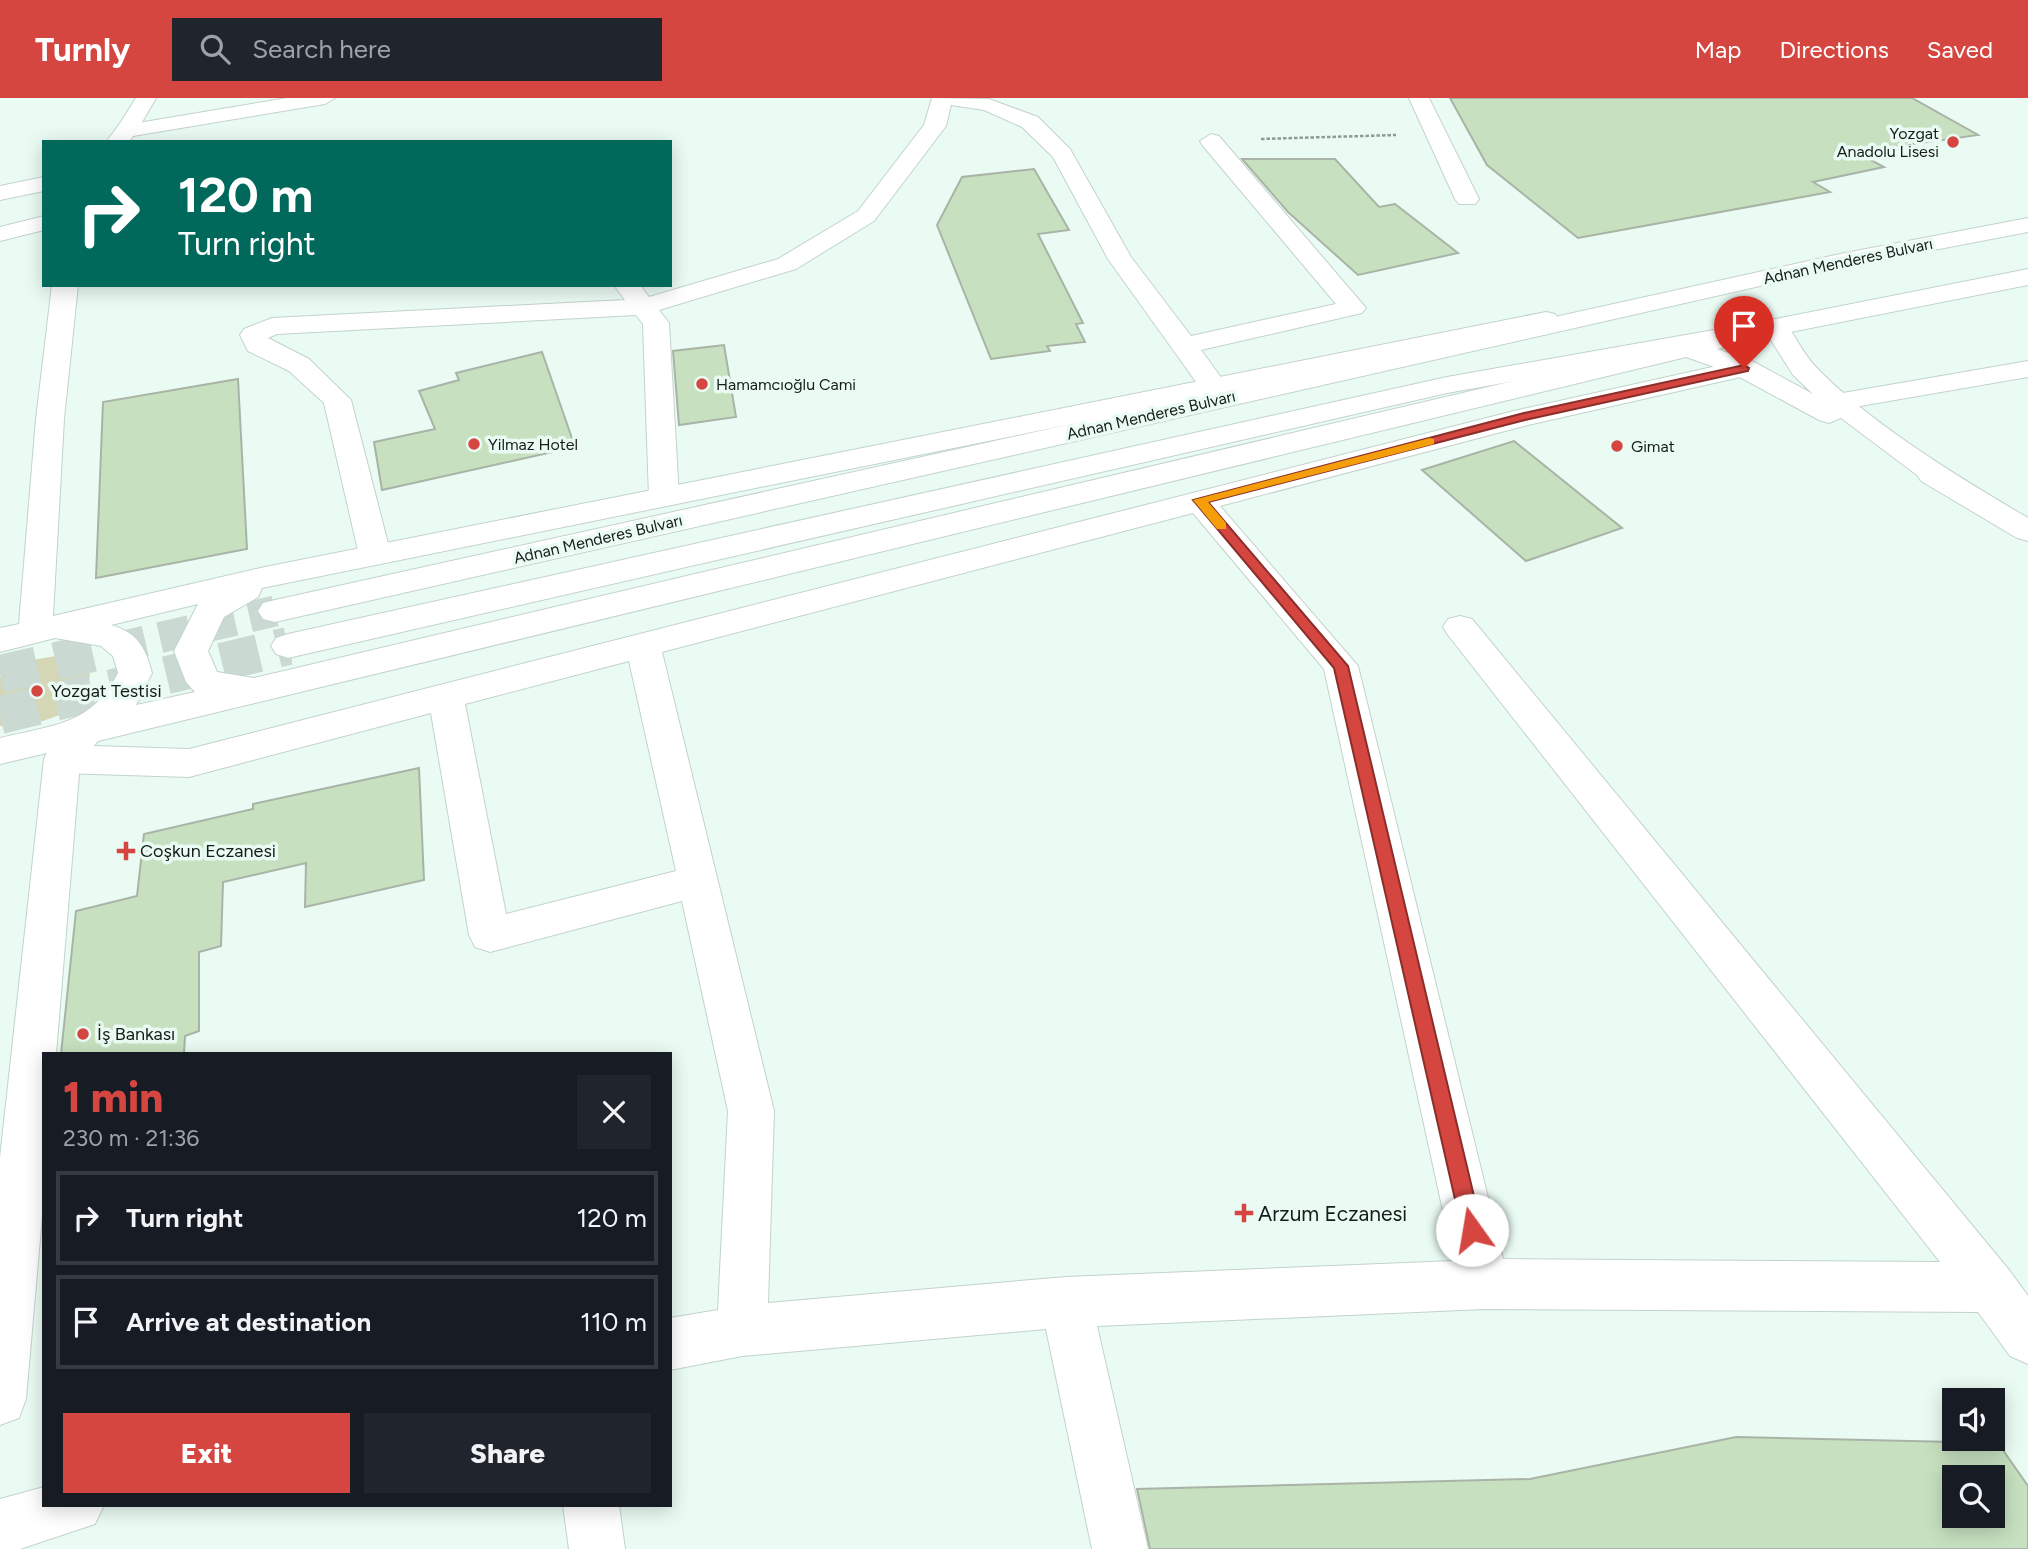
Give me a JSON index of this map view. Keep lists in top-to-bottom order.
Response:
{
  "streets": {
    "main road": ["Adnan Menderes Bulvarı"]
  },
  "places": {
    "other": [
      "Yozgat Anadolu Lisesi",
      "Hamamcıoğlu Cami",
      "Yilmaz Hotel",
      "Gimat",
      "Yozgat Testisi",
      "İş Bankası"
    ],
    "health": ["Coşkun Eczanesi", "Arzum Eczanesi"]
  },
  "page": {
    "header": "Turnly",
    "search": "Search here",
    "nav": ["Map", "Directions", "Saved"],
    "turn": ["120 m", "Turn right"],
    "heading": ["1 min", "230 m · 21:36"],
    "list": [
      {
        "name": "Turn right",
        "value": "120 m"
      },
      {
        "name": "Arrive at destination",
        "value": "110 m"
      }
    ],
    "buttons": ["Exit", "Share"]
  }
}
